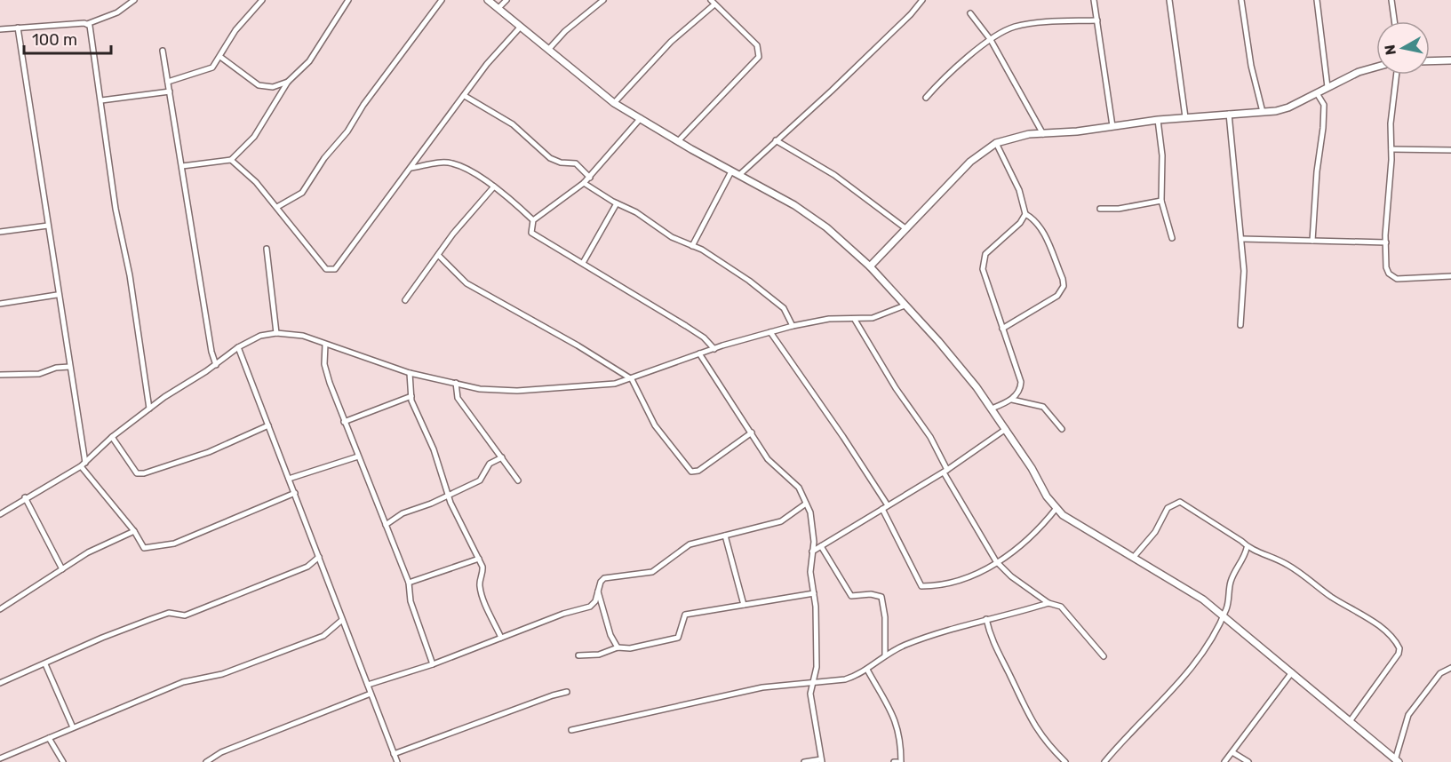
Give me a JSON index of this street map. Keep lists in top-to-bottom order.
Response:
{
  "scale_bar": "100 m",
  "north": "left"
}
